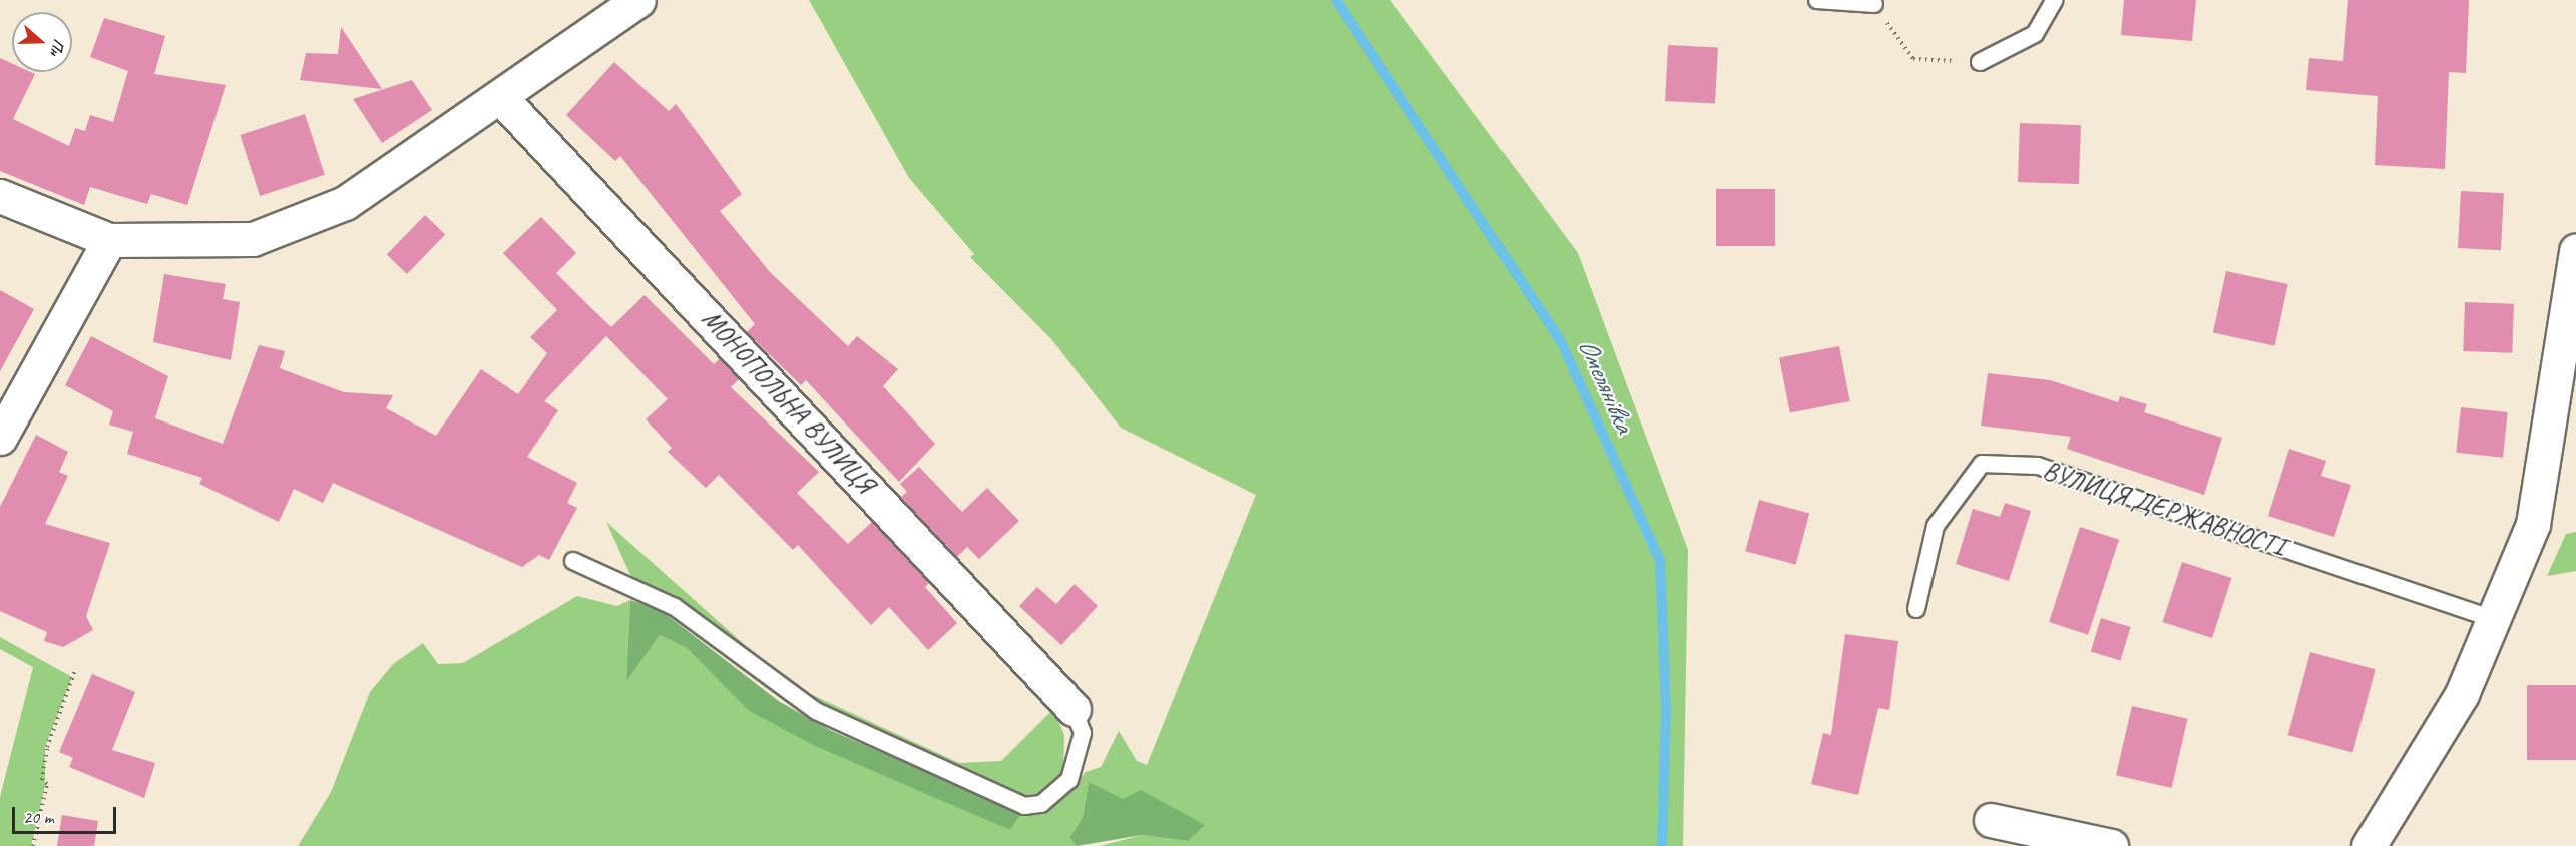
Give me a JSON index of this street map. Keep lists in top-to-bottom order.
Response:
{
  "streets": {
    "street": ["МОНОПОЛЬНА ВУЛИЦЯ"],
    "lane": ["ВУЛИЦЯ ДЕРЖАВНОСТІ"]
  },
  "water": ["Омелянівка"],
  "scale_bar": "20 m",
  "north": "right"
}
